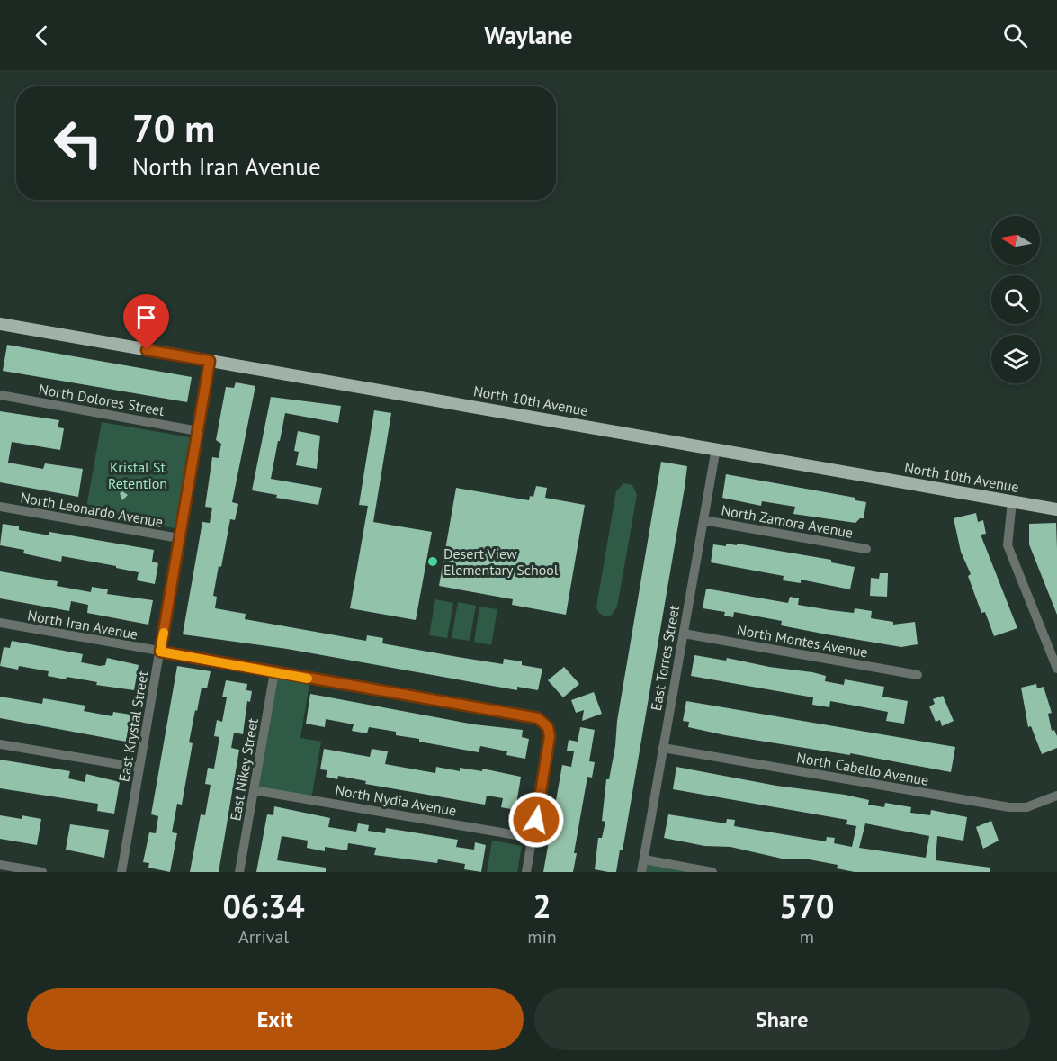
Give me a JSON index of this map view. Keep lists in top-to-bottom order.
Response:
{
  "streets": {
    "main road": ["North 10th Avenue"],
    "street": [
      "North Dolores Street",
      "North Leonardo Avenue",
      "North Zamora Avenue",
      "North Iran Avenue",
      "North Montes Avenue",
      "East Torres Street",
      "East Krystal Street",
      "North Cabello Avenue",
      "East Nikey Street",
      "North Nydia Avenue"
    ]
  },
  "crossings": [
    ["North Dolores Street", "East Krystal Street"],
    ["North 10th Avenue", "East Torres Street"],
    ["North 10th Avenue", "East Krystal Street"],
    ["North Leonardo Avenue", "East Krystal Street"],
    ["North Zamora Avenue", "East Torres Street"],
    ["North Iran Avenue", "East Krystal Street"],
    ["North Iran Avenue", "East Nikey Street"],
    ["North Iran Avenue", "North Nydia Avenue"],
    ["North Montes Avenue", "East Torres Street"],
    ["East Torres Street", "North Cabello Avenue"],
    ["East Nikey Street", "North Nydia Avenue"]
  ],
  "parks": ["Kristal St Retention"],
  "places": ["Desert View Elementary School"],
  "north": "left",
  "page": {
    "header": "Waylane",
    "turn": ["70 m", "North Iran Avenue"],
    "eta": [
      "06:34",
      "Arrival",
      "2",
      "min",
      "570",
      "m"
    ],
    "buttons": ["Exit", "Share"]
  }
}
